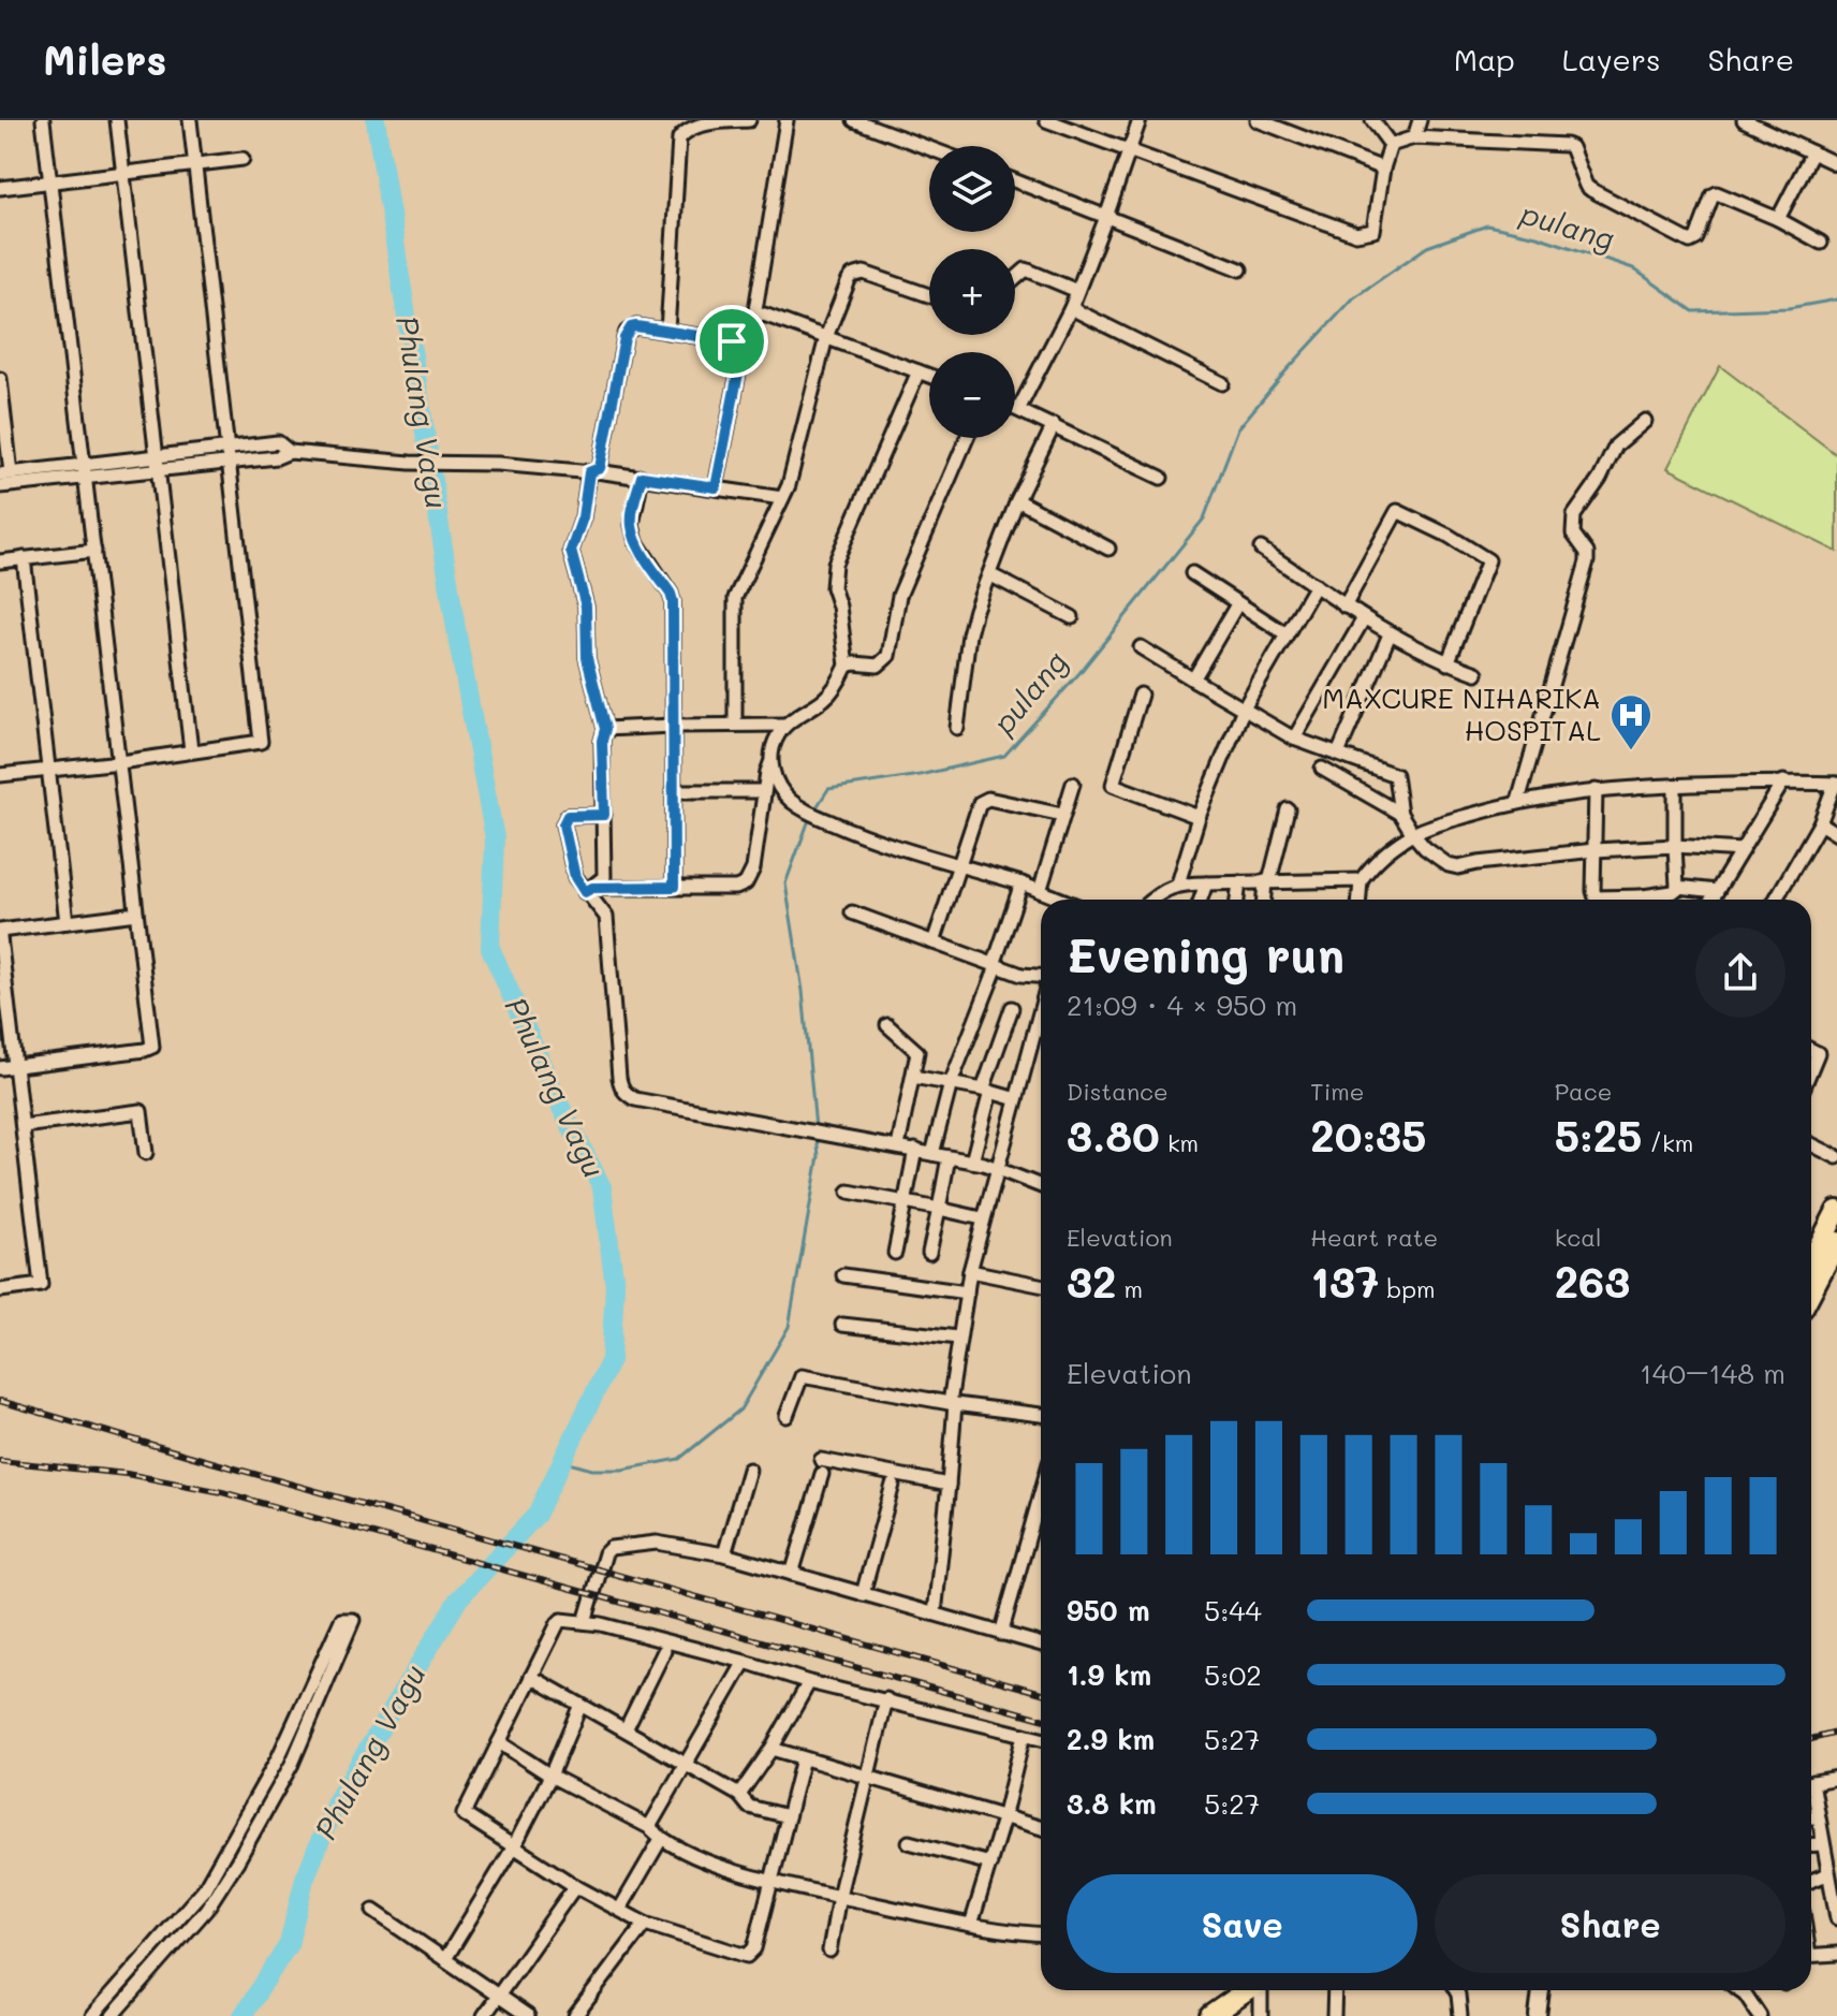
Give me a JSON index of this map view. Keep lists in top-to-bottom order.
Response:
{
  "water": ["pulang", "Phulang Vagu"],
  "places": {
    "hospital": ["MAXCURE NIHARIKA HOSPITAL"]
  },
  "page": {
    "header": "Milers",
    "nav": ["Map", "Layers", "Share"],
    "map_buttons": ["+", "−"],
    "heading": ["Evening run", "21:09 · 4 × 950 m"],
    "stats": [
      ["Distance", "3.80 km"],
      ["Time", "20:35"],
      ["Pace", "5:25 /km"],
      ["Elevation", "32 m"],
      ["Heart rate", "137 bpm"],
      ["kcal", "263"]
    ],
    "chart": ["Elevation", "140–148 m"],
    "list": [
      {
        "name": "950 m",
        "note": "5:44"
      },
      {
        "name": "1.9 km",
        "note": "5:02"
      },
      {
        "name": "2.9 km",
        "note": "5:27"
      },
      {
        "name": "3.8 km",
        "note": "5:27"
      }
    ],
    "buttons": ["Save", "Share"]
  }
}
